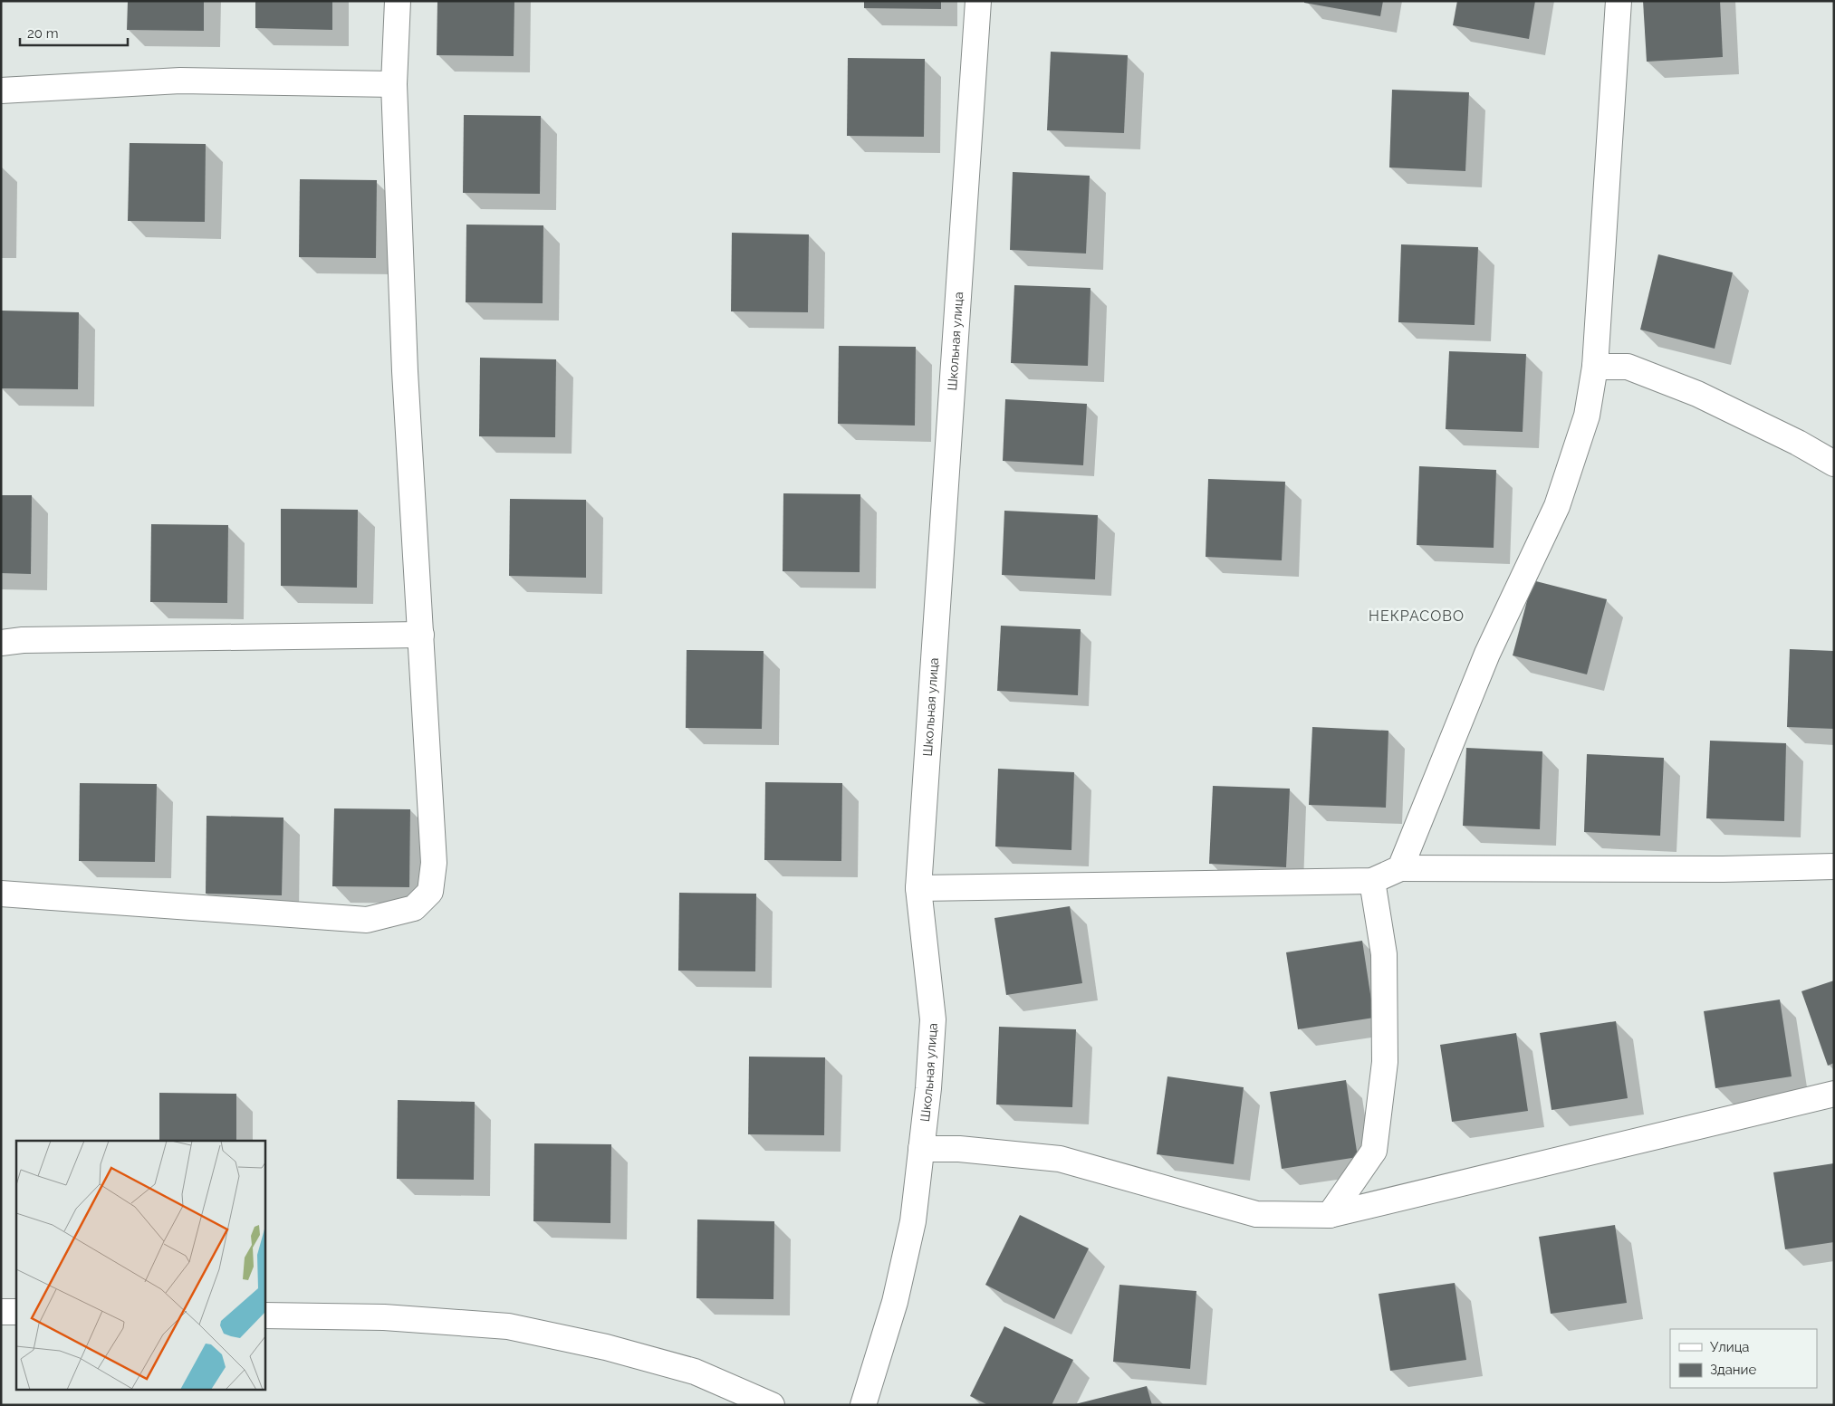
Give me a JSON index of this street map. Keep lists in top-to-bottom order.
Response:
{
  "streets": {
    "street": ["Школьная улица"]
  },
  "districts": ["НЕКРАСОВО"],
  "legend": ["Улица", "Здание"],
  "scale_bar": "20 m"
}
